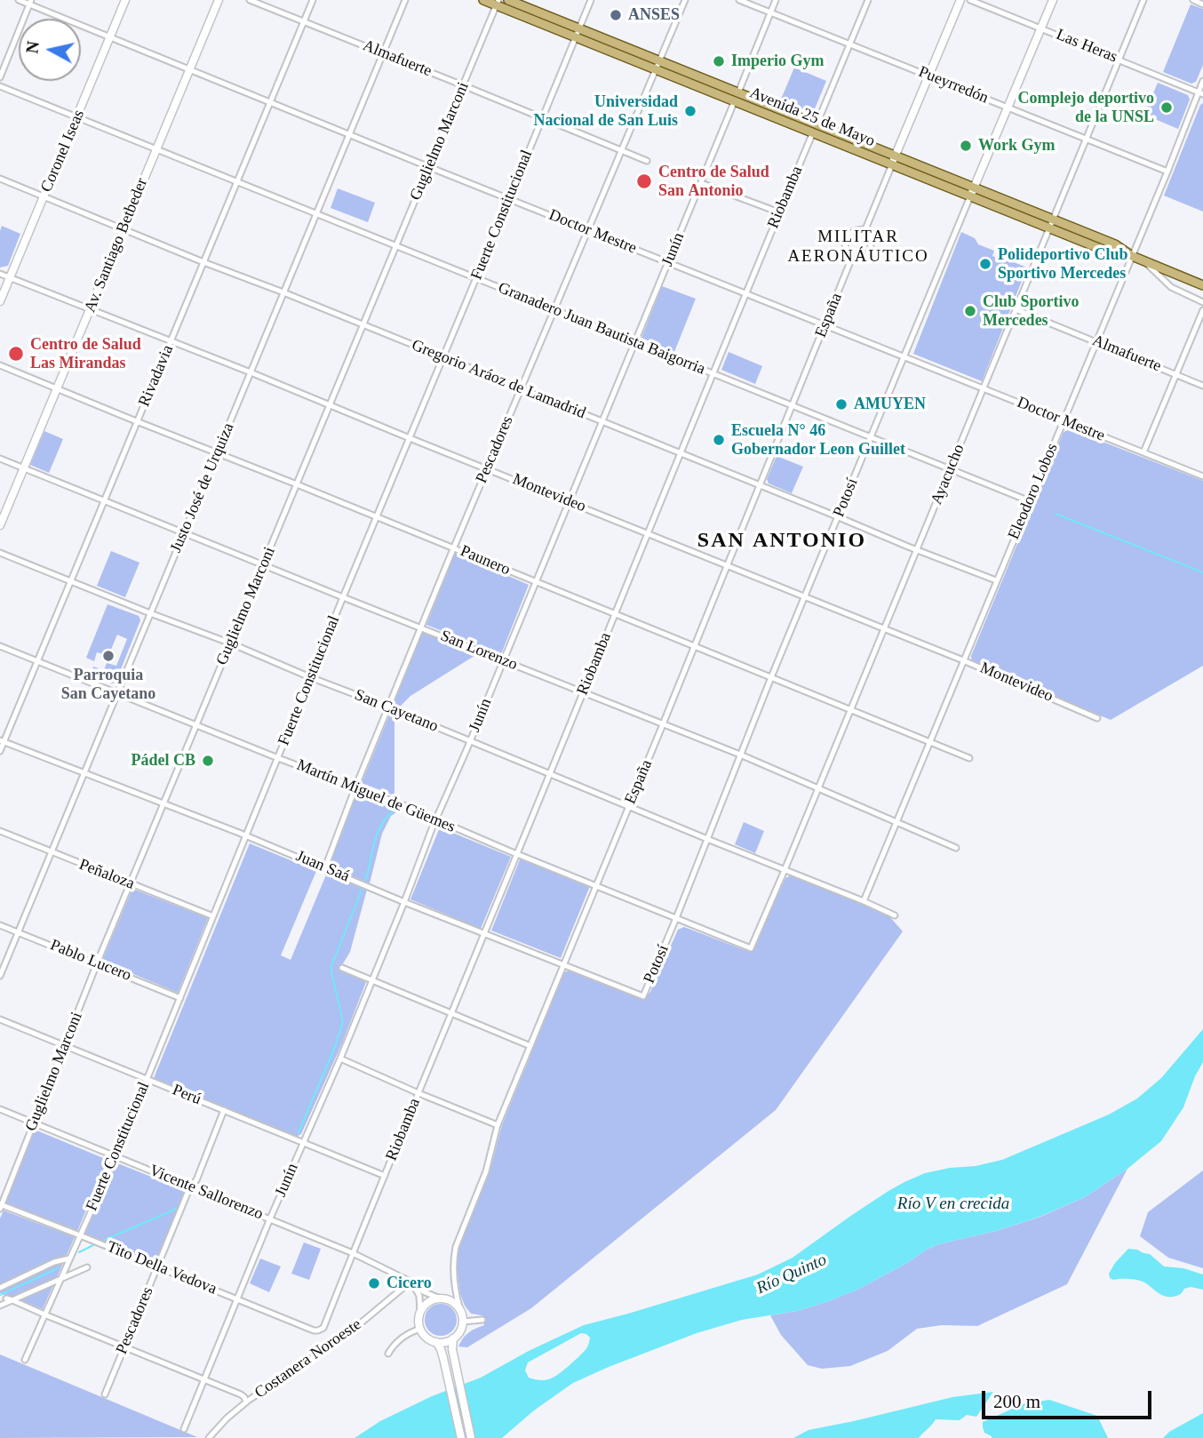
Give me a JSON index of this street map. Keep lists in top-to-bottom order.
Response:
{
  "streets": {
    "main road": ["Avenida 25 de Mayo"],
    "street": [
      "Las Heras",
      "Almafuerte",
      "Pueyrredón",
      "Guglielmo Marconi",
      "Coronel Iseas",
      "Riobamba",
      "Fuerte Constitucional",
      "Doctor Mestre",
      "Av. Santiago Betbeder",
      "Junín",
      "España",
      "Granadero Juan Bautista Baigorria",
      "Rivadavia",
      "Gregorio Aráoz de Lamadrid",
      "Pescadores",
      "Ayacucho",
      "Justo José de Urquiza",
      "Eleodoro Lobos",
      "Montevideo",
      "Potosí",
      "Paunero",
      "San Lorenzo",
      "San Cayetano",
      "Martín Miguel de Güemes",
      "Juan Saá",
      "Peñaloza",
      "Pablo Lucero",
      "Perú",
      "Vicente Sallorenzo",
      "Tito Della Vedova",
      "Costanera Noroeste"
    ]
  },
  "crossings": [
    ["Las Heras", "Ayacucho"],
    ["Las Heras", "Eleodoro Lobos"],
    ["Las Heras", "Potosí"],
    ["Almafuerte", "Guglielmo Marconi"],
    ["Almafuerte", "Fuerte Constitucional"],
    ["Almafuerte", "Rivadavia"],
    ["Almafuerte", "Pescadores"],
    ["Almafuerte", "Ayacucho"],
    ["Almafuerte", "Justo José de Urquiza"],
    ["Almafuerte", "Eleodoro Lobos"],
    ["Pueyrredón", "Riobamba"],
    ["Pueyrredón", "Junín"],
    ["Pueyrredón", "España"],
    ["Pueyrredón", "Ayacucho"],
    ["Pueyrredón", "Eleodoro Lobos"],
    ["Pueyrredón", "Potosí"],
    ["Avenida 25 de Mayo", "Guglielmo Marconi"],
    ["Avenida 25 de Mayo", "Riobamba"],
    ["Avenida 25 de Mayo", "Fuerte Constitucional"],
    ["Avenida 25 de Mayo", "Junín"],
    ["Avenida 25 de Mayo", "España"],
    ["Avenida 25 de Mayo", "Pescadores"],
    ["Avenida 25 de Mayo", "Ayacucho"],
    ["Avenida 25 de Mayo", "Eleodoro Lobos"],
    ["Avenida 25 de Mayo", "Potosí"],
    ["Guglielmo Marconi", "Doctor Mestre"],
    ["Guglielmo Marconi", "Granadero Juan Bautista Baigorria"],
    ["Guglielmo Marconi", "Gregorio Aráoz de Lamadrid"],
    ["Guglielmo Marconi", "Montevideo"],
    ["Guglielmo Marconi", "Paunero"],
    ["Guglielmo Marconi", "San Lorenzo"],
    ["Guglielmo Marconi", "San Cayetano"],
    ["Guglielmo Marconi", "Martín Miguel de Güemes"],
    ["Guglielmo Marconi", "Juan Saá"],
    ["Guglielmo Marconi", "Peñaloza"],
    ["Guglielmo Marconi", "Pablo Lucero"],
    ["Guglielmo Marconi", "Perú"],
    ["Guglielmo Marconi", "Vicente Sallorenzo"],
    ["Guglielmo Marconi", "Tito Della Vedova"],
    ["Coronel Iseas", "Doctor Mestre"],
    ["Coronel Iseas", "Granadero Juan Bautista Baigorria"],
    ["Coronel Iseas", "Gregorio Aráoz de Lamadrid"],
    ["Coronel Iseas", "Montevideo"],
    ["Riobamba", "Doctor Mestre"],
    ["Riobamba", "Granadero Juan Bautista Baigorria"],
    ["Riobamba", "Gregorio Aráoz de Lamadrid"],
    ["Riobamba", "Montevideo"],
    ["Riobamba", "Paunero"],
    ["Riobamba", "San Lorenzo"],
    ["Riobamba", "San Cayetano"],
    ["Riobamba", "Martín Miguel de Güemes"],
    ["Riobamba", "Juan Saá"],
    ["Riobamba", "Perú"],
    ["Riobamba", "Vicente Sallorenzo"],
    ["Riobamba", "Tito Della Vedova"],
    ["Fuerte Constitucional", "Doctor Mestre"],
    ["Fuerte Constitucional", "Granadero Juan Bautista Baigorria"],
    ["Fuerte Constitucional", "Gregorio Aráoz de Lamadrid"],
    ["Fuerte Constitucional", "Montevideo"],
    ["Fuerte Constitucional", "Paunero"],
    ["Fuerte Constitucional", "San Lorenzo"],
    ["Fuerte Constitucional", "San Cayetano"],
    ["Fuerte Constitucional", "Martín Miguel de Güemes"],
    ["Fuerte Constitucional", "Juan Saá"],
    ["Fuerte Constitucional", "Peñaloza"],
    ["Fuerte Constitucional", "Pablo Lucero"],
    ["Fuerte Constitucional", "Perú"],
    ["Fuerte Constitucional", "Vicente Sallorenzo"],
    ["Fuerte Constitucional", "Tito Della Vedova"],
    ["Doctor Mestre", "Av. Santiago Betbeder"],
    ["Doctor Mestre", "Junín"],
    ["Doctor Mestre", "España"],
    ["Doctor Mestre", "Rivadavia"],
    ["Doctor Mestre", "Pescadores"],
    ["Doctor Mestre", "Ayacucho"],
    ["Doctor Mestre", "Justo José de Urquiza"],
    ["Doctor Mestre", "Eleodoro Lobos"],
    ["Doctor Mestre", "Potosí"],
    ["Av. Santiago Betbeder", "Granadero Juan Bautista Baigorria"],
    ["Av. Santiago Betbeder", "Gregorio Aráoz de Lamadrid"],
    ["Av. Santiago Betbeder", "Montevideo"],
    ["Av. Santiago Betbeder", "Paunero"],
    ["Av. Santiago Betbeder", "San Lorenzo"],
    ["Junín", "Granadero Juan Bautista Baigorria"],
    ["Junín", "Gregorio Aráoz de Lamadrid"],
    ["Junín", "Montevideo"],
    ["Junín", "Paunero"],
    ["Junín", "San Lorenzo"],
    ["Junín", "San Cayetano"],
    ["Junín", "Martín Miguel de Güemes"],
    ["Junín", "Juan Saá"],
    ["Junín", "Perú"],
    ["Junín", "Vicente Sallorenzo"],
    ["Junín", "Tito Della Vedova"],
    ["España", "Granadero Juan Bautista Baigorria"],
    ["España", "Gregorio Aráoz de Lamadrid"],
    ["España", "Montevideo"],
    ["España", "Paunero"],
    ["España", "San Lorenzo"],
    ["España", "San Cayetano"],
    ["España", "Martín Miguel de Güemes"],
    ["España", "Juan Saá"],
    ["España", "Vicente Sallorenzo"],
    ["Granadero Juan Bautista Baigorria", "Rivadavia"],
    ["Granadero Juan Bautista Baigorria", "Pescadores"],
    ["Granadero Juan Bautista Baigorria", "Ayacucho"],
    ["Granadero Juan Bautista Baigorria", "Justo José de Urquiza"],
    ["Granadero Juan Bautista Baigorria", "Eleodoro Lobos"],
    ["Granadero Juan Bautista Baigorria", "Potosí"],
    ["Rivadavia", "Gregorio Aráoz de Lamadrid"],
    ["Rivadavia", "Montevideo"],
    ["Rivadavia", "Paunero"],
    ["Rivadavia", "San Lorenzo"],
    ["Rivadavia", "San Cayetano"],
    ["Rivadavia", "Martín Miguel de Güemes"],
    ["Rivadavia", "Juan Saá"],
    ["Gregorio Aráoz de Lamadrid", "Pescadores"],
    ["Gregorio Aráoz de Lamadrid", "Ayacucho"],
    ["Gregorio Aráoz de Lamadrid", "Justo José de Urquiza"],
    ["Gregorio Aráoz de Lamadrid", "Eleodoro Lobos"],
    ["Gregorio Aráoz de Lamadrid", "Potosí"],
    ["Pescadores", "Montevideo"],
    ["Pescadores", "Paunero"],
    ["Pescadores", "San Lorenzo"],
    ["Pescadores", "San Cayetano"],
    ["Pescadores", "Martín Miguel de Güemes"],
    ["Pescadores", "Juan Saá"],
    ["Pescadores", "Perú"],
    ["Pescadores", "Vicente Sallorenzo"],
    ["Pescadores", "Tito Della Vedova"],
    ["Ayacucho", "Montevideo"],
    ["Ayacucho", "Paunero"],
    ["Ayacucho", "San Lorenzo"],
    ["Ayacucho", "San Cayetano"],
    ["Ayacucho", "Martín Miguel de Güemes"],
    ["Justo José de Urquiza", "Montevideo"],
    ["Justo José de Urquiza", "Paunero"],
    ["Justo José de Urquiza", "San Lorenzo"],
    ["Justo José de Urquiza", "San Cayetano"],
    ["Justo José de Urquiza", "Martín Miguel de Güemes"],
    ["Justo José de Urquiza", "Juan Saá"],
    ["Justo José de Urquiza", "Peñaloza"],
    ["Justo José de Urquiza", "Pablo Lucero"],
    ["Eleodoro Lobos", "Montevideo"],
    ["Eleodoro Lobos", "Paunero"],
    ["Eleodoro Lobos", "San Lorenzo"],
    ["Eleodoro Lobos", "San Cayetano"],
    ["Montevideo", "Potosí"],
    ["Potosí", "Paunero"],
    ["Potosí", "San Lorenzo"],
    ["Potosí", "San Cayetano"],
    ["Potosí", "Martín Miguel de Güemes"],
    ["Potosí", "Juan Saá"],
    ["Vicente Sallorenzo", "Costanera Noroeste"]
  ],
  "districts": ["MILITAR AERONÁUTICO", "SAN ANTONIO"],
  "water": ["Río V en crecida", "Río Quinto"],
  "places": [
    "ANSES",
    "Imperio Gym",
    "Complejo deportivo de la UNSL",
    "Universidad Nacional de San Luis",
    "Work Gym",
    "Centro de Salud San Antonio",
    "Polideportivo Club Sportivo Mercedes",
    "Club Sportivo Mercedes",
    "Centro de Salud Las Mirandas",
    "AMUYEN",
    "Escuela N° 46 Gobernador Leon Guillet",
    "Parroquia San Cayetano",
    "Pádel CB",
    "Cicero"
  ],
  "scale_bar": "200 m",
  "north": "left"
}
